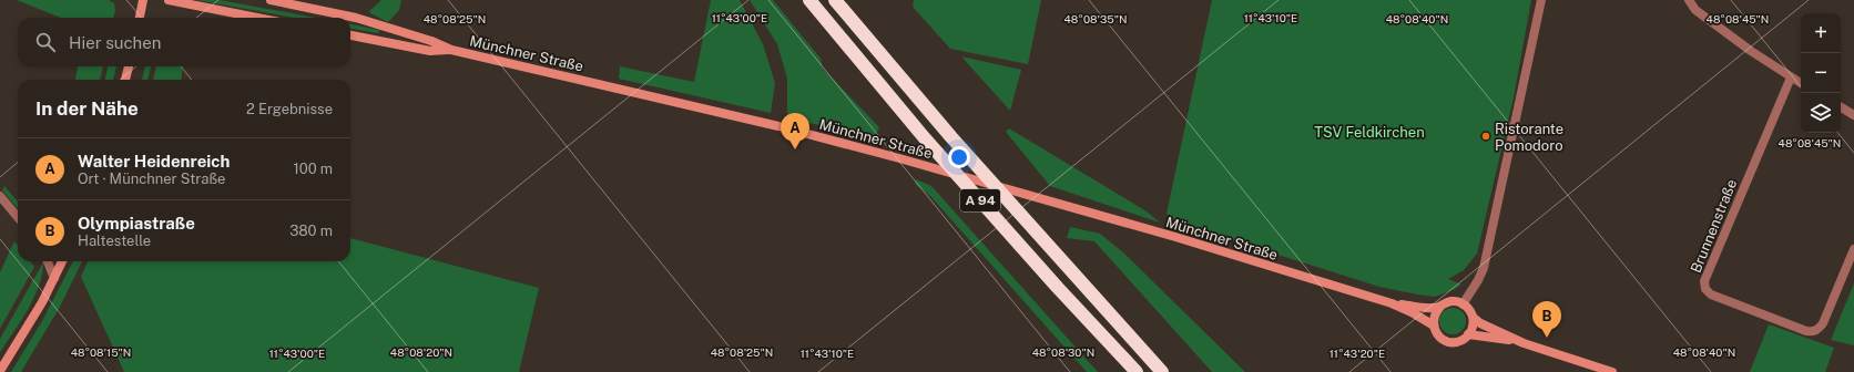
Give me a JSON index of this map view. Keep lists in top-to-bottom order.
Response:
{
  "streets": {
    "highway": ["A 94"],
    "street": ["Münchner Straße", "Brunnenstraße"]
  },
  "parks": ["TSV Feldkirchen"],
  "places": ["Ristorante Pomodoro"],
  "page": {
    "map_buttons": ["+", "−"],
    "search": "Hier suchen",
    "heading": ["In der Nähe", "2 Ergebnisse"],
    "pins": ["A", "B"],
    "list": [
      {
        "mark": "A",
        "name": "Walter Heidenreich",
        "note": "Ort · Münchner Straße",
        "value": "100 m"
      },
      {
        "mark": "B",
        "name": "Olympiastraße",
        "note": "Haltestelle",
        "value": "380 m"
      }
    ]
  },
  "coordinates": [
    "11°43'00\"E",
    "11°43'10\"E",
    "48°08'25\"N",
    "48°08'35\"N",
    "48°08'40\"N",
    "48°08'45\"N",
    "48°08'15\"N",
    "48°08'20\"N",
    "48°08'30\"N",
    "11°43'20\"E"
  ]
}
